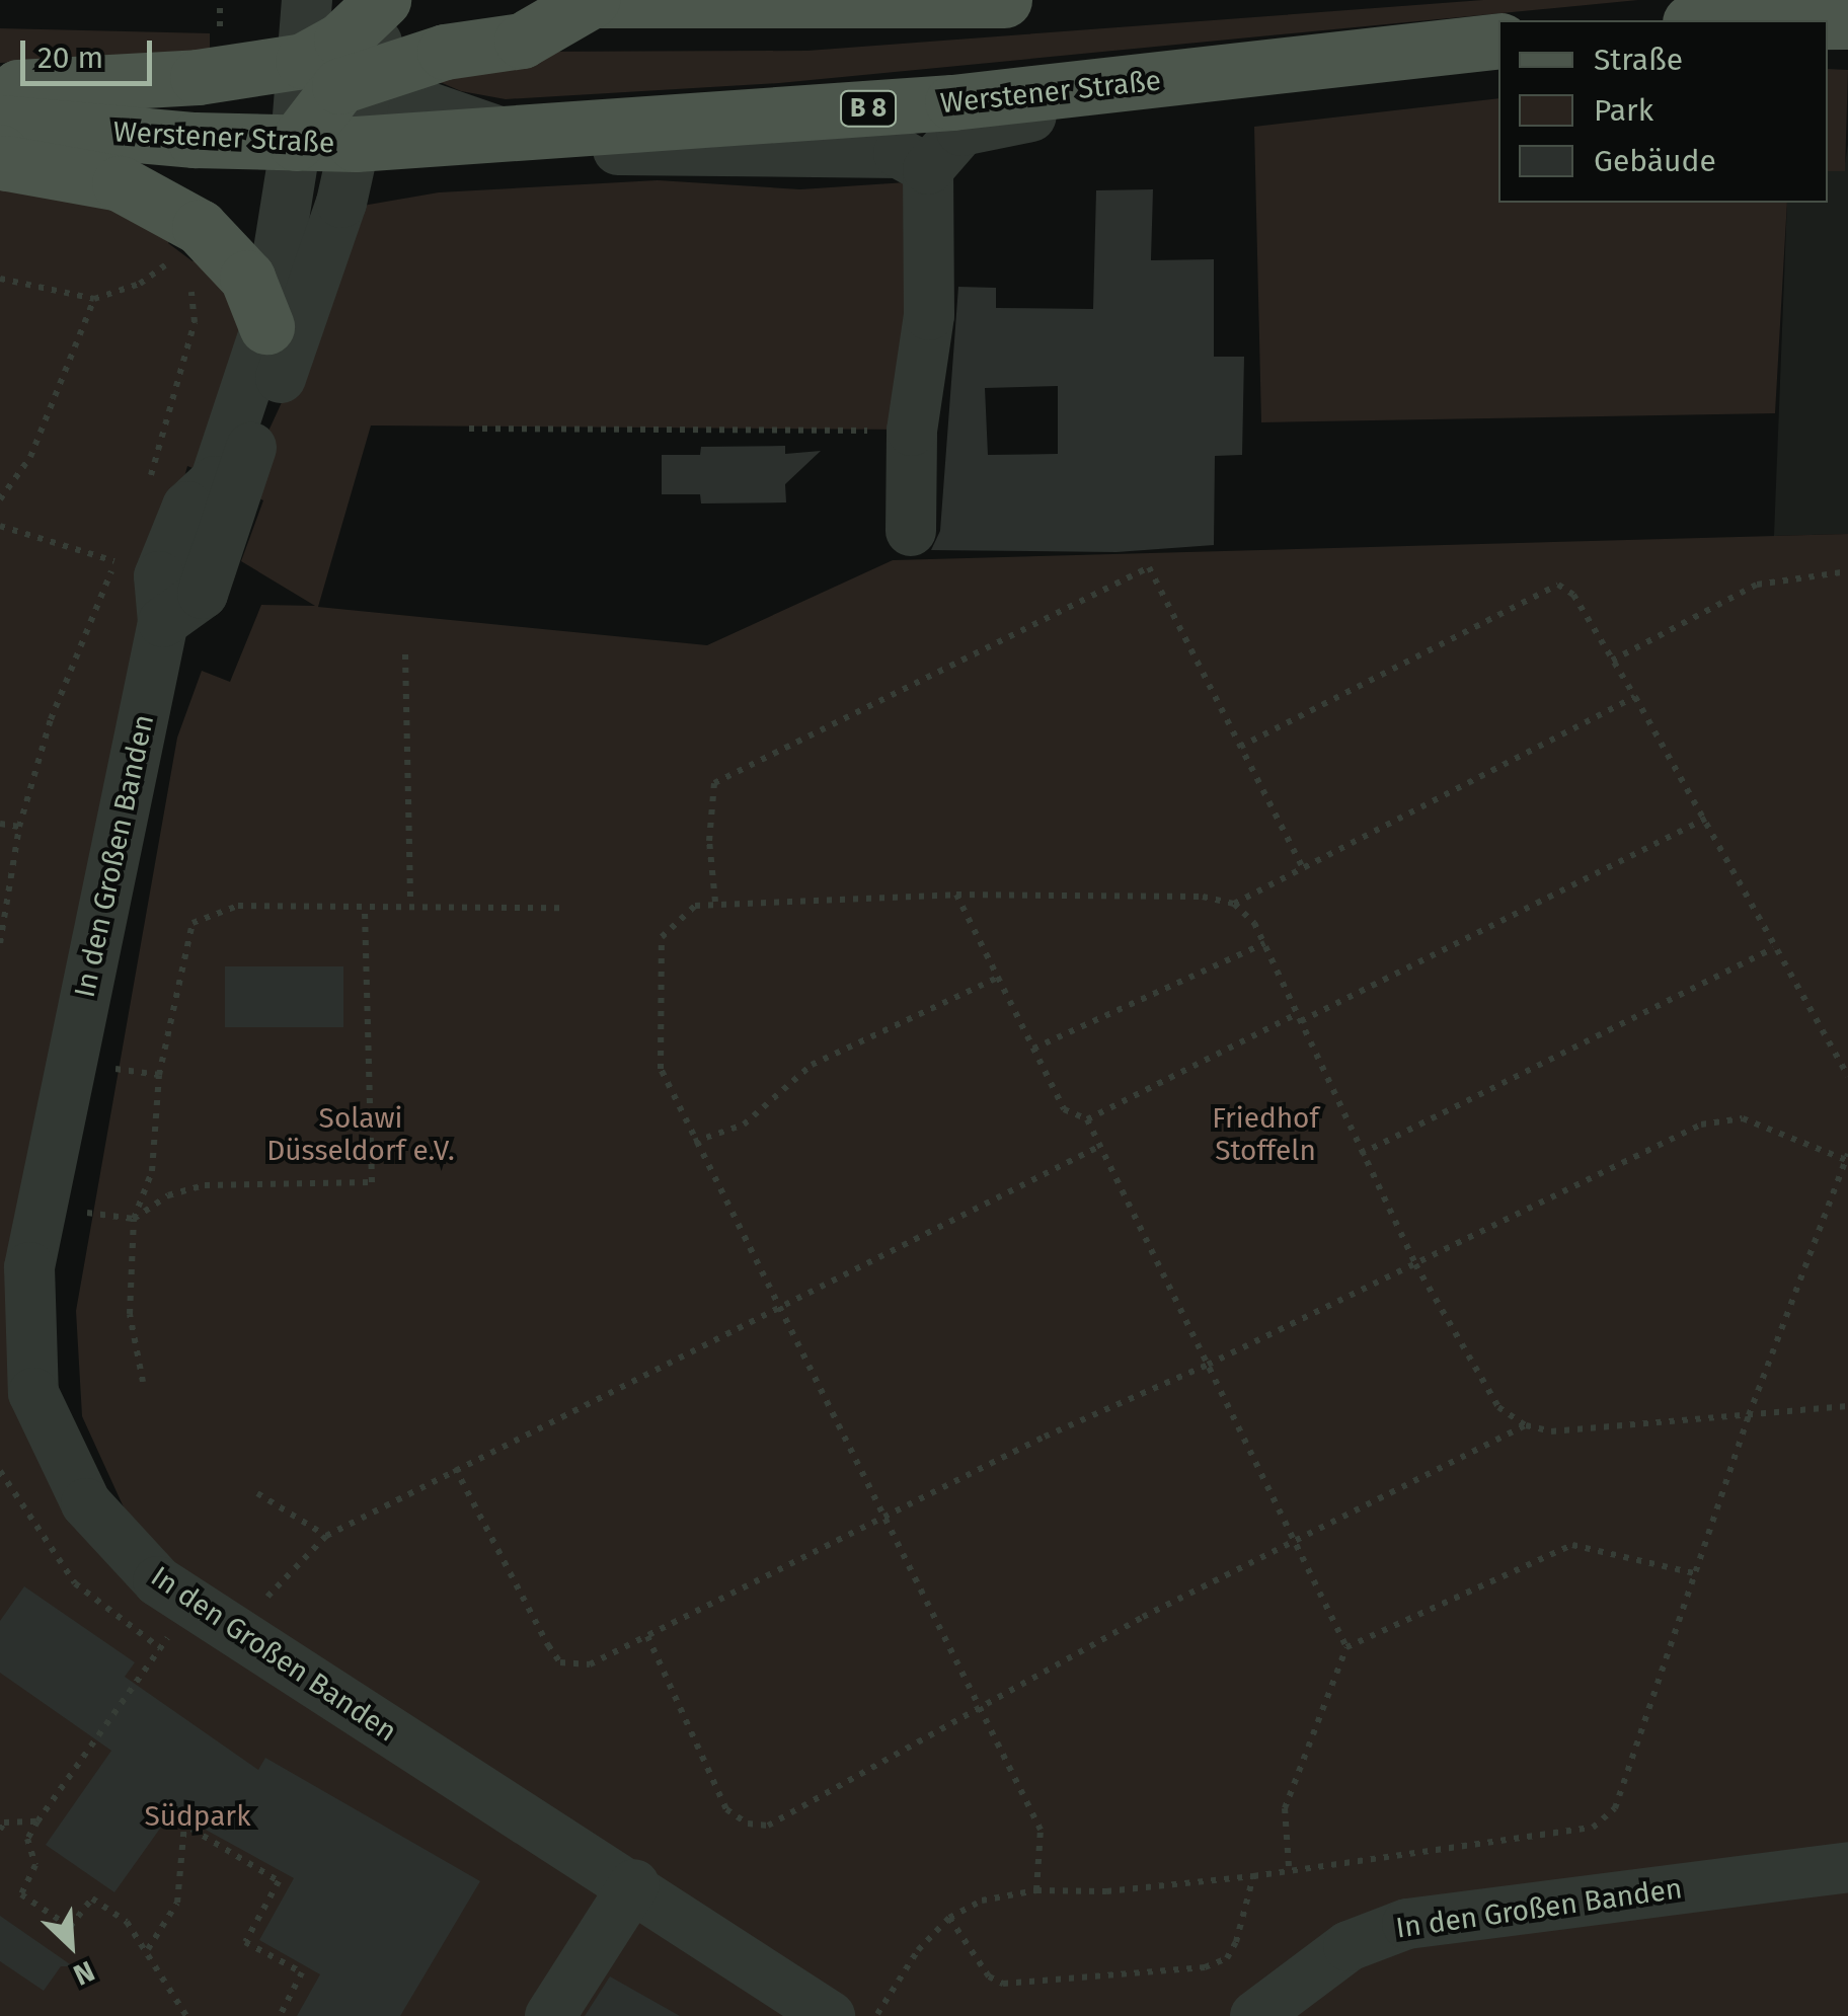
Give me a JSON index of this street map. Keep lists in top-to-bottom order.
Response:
{
  "streets": {
    "main road": ["Werstener Straße", "B 8"],
    "street": ["In den Großen Banden"]
  },
  "parks": ["Solawi Düsseldorf e.V.", "Friedhof Stoffeln", "Südpark"],
  "legend": ["Straße", "Park", "Gebäude"],
  "scale_bar": "20 m",
  "north": "bottom right"
}
